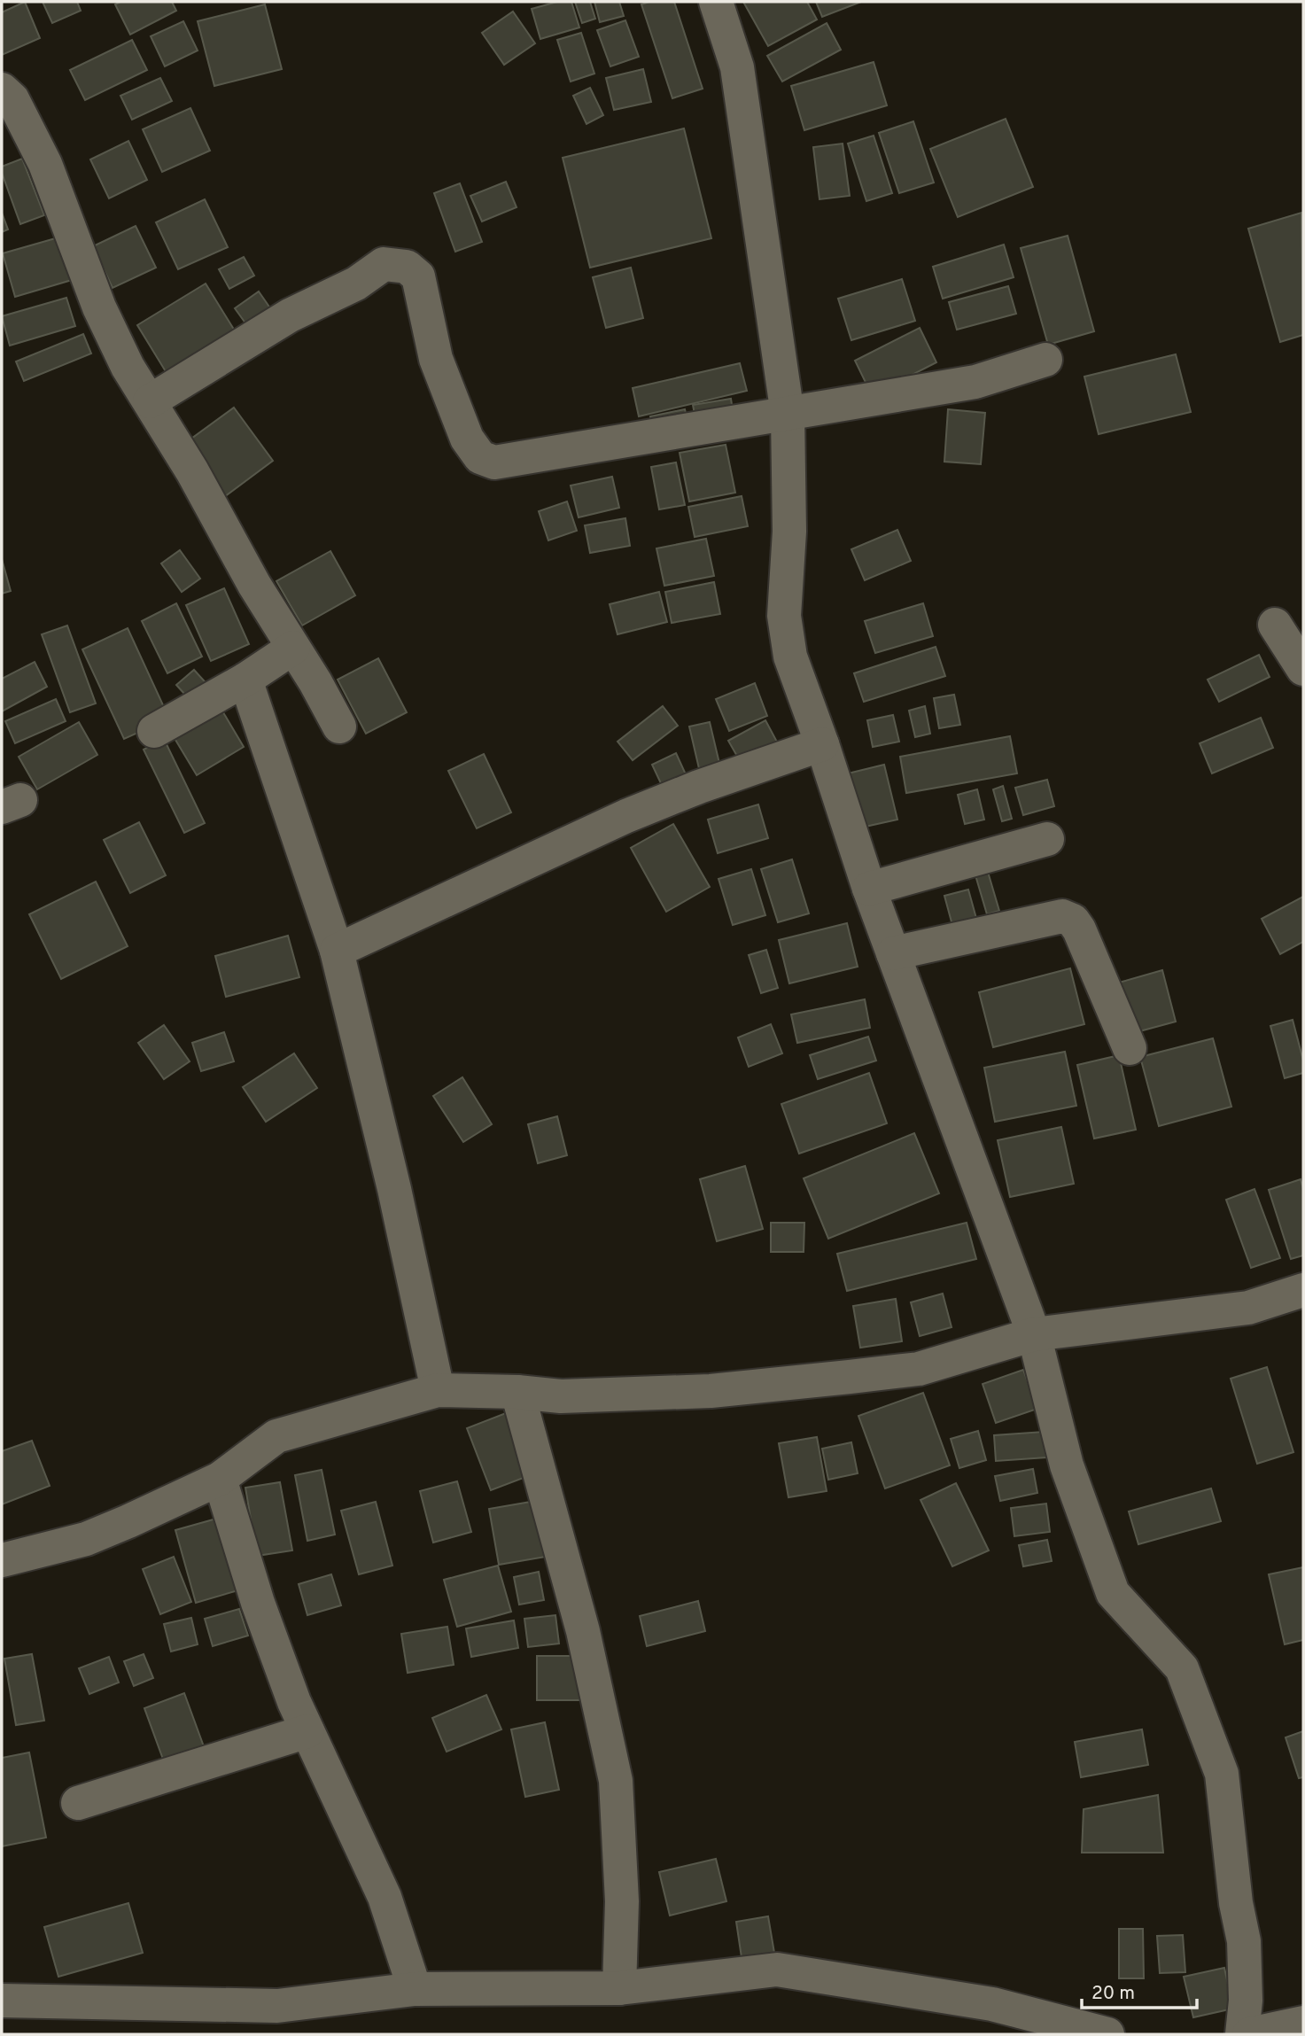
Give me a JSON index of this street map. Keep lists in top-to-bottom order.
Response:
{
  "scale_bar": "20 m"
}
